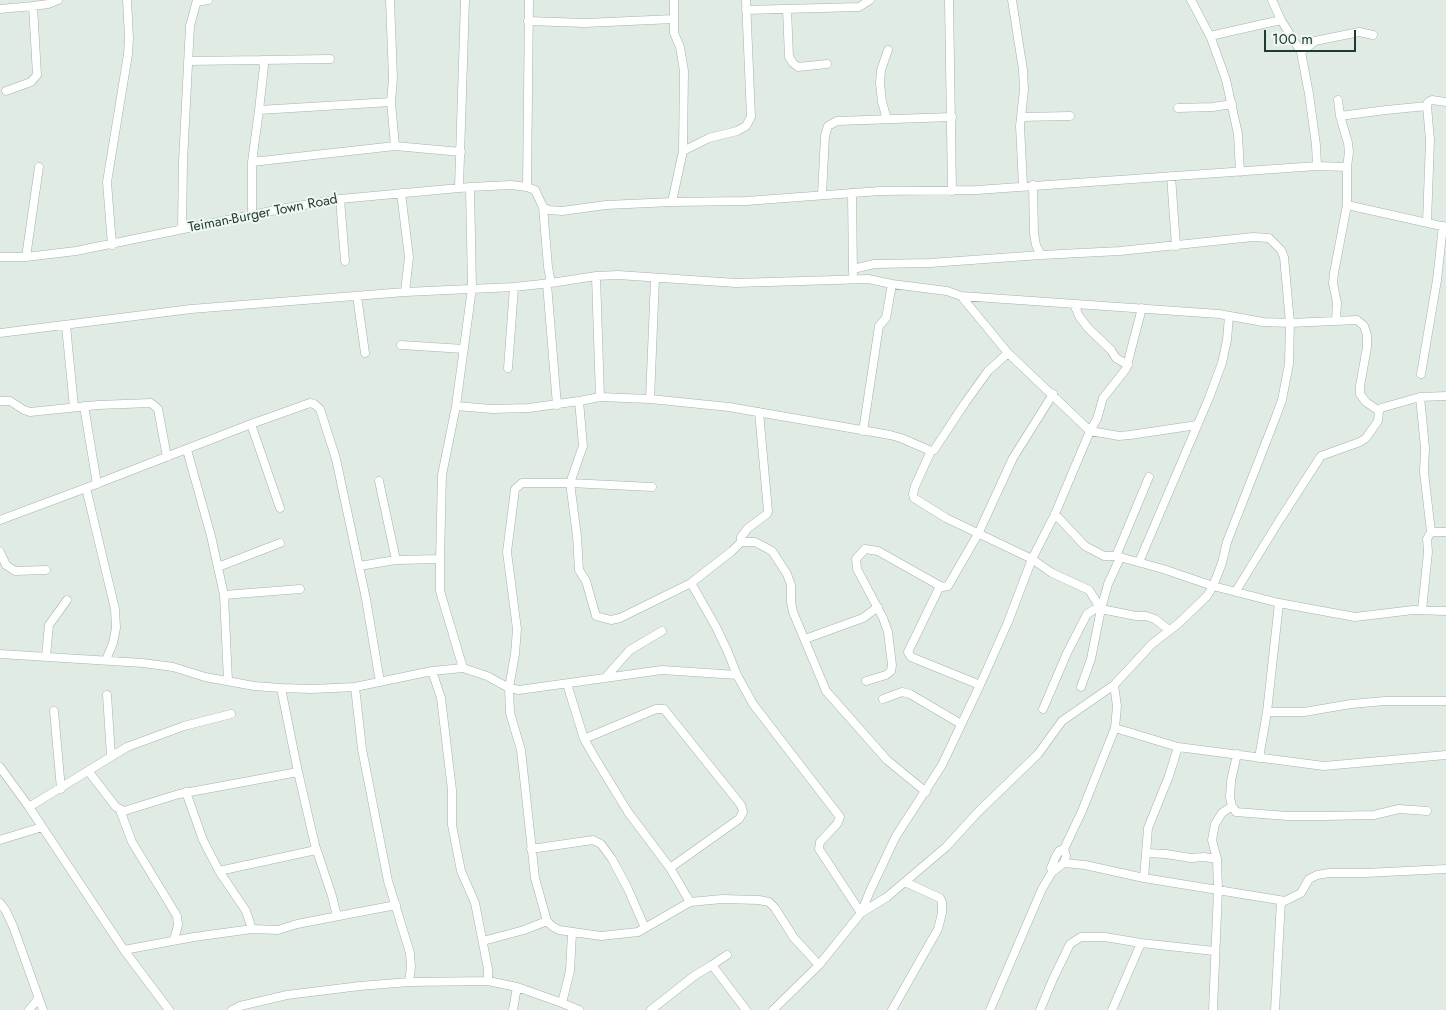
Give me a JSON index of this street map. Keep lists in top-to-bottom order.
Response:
{
  "streets": {
    "street": ["Teiman-Burger Town Road"]
  },
  "scale_bar": "100 m"
}
